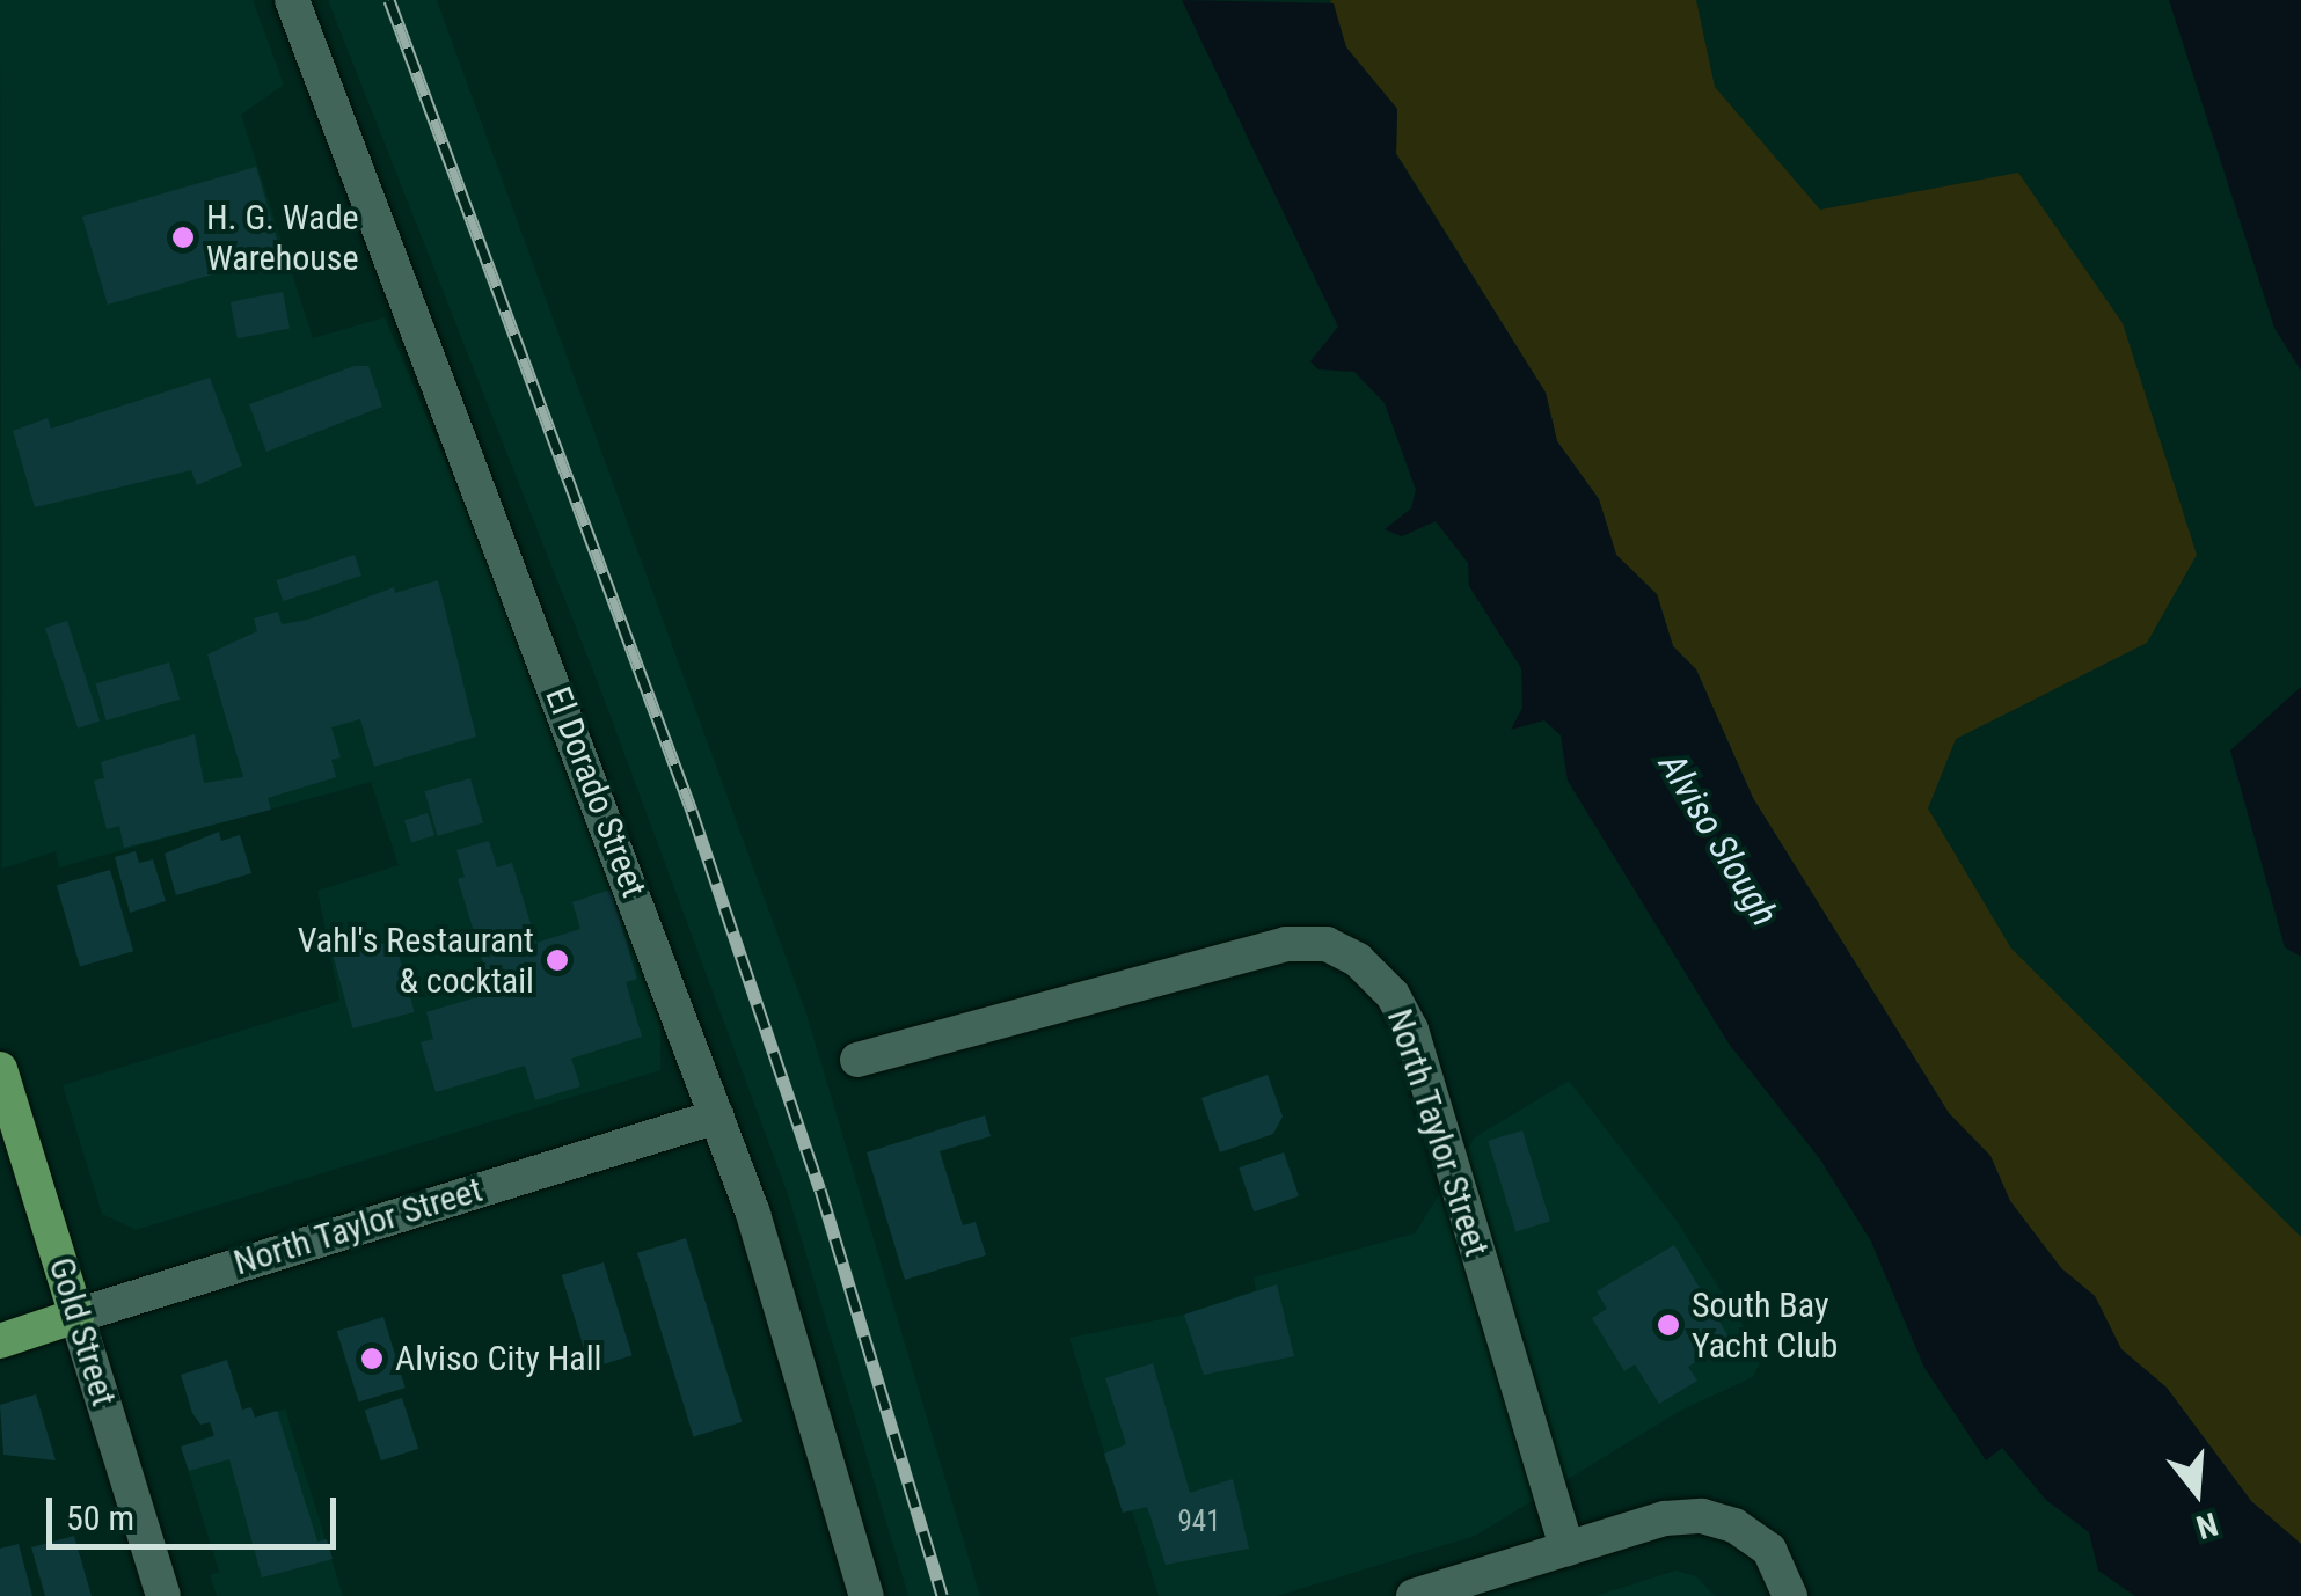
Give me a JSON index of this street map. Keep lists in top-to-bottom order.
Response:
{
  "streets": {
    "main road": ["North Taylor Street", "Gold Street"],
    "street": ["El Dorado Street"]
  },
  "crossings": [
    ["El Dorado Street", "North Taylor Street"],
    ["North Taylor Street", "Gold Street"]
  ],
  "water": ["Alviso Slough"],
  "places": [
    "H. G. Wade Warehouse",
    "Vahl's Restaurant & cocktail",
    "South Bay Yacht Club",
    "Alviso City Hall"
  ],
  "house_numbers": ["941"],
  "scale_bar": "50 m",
  "north": "bottom"
}
